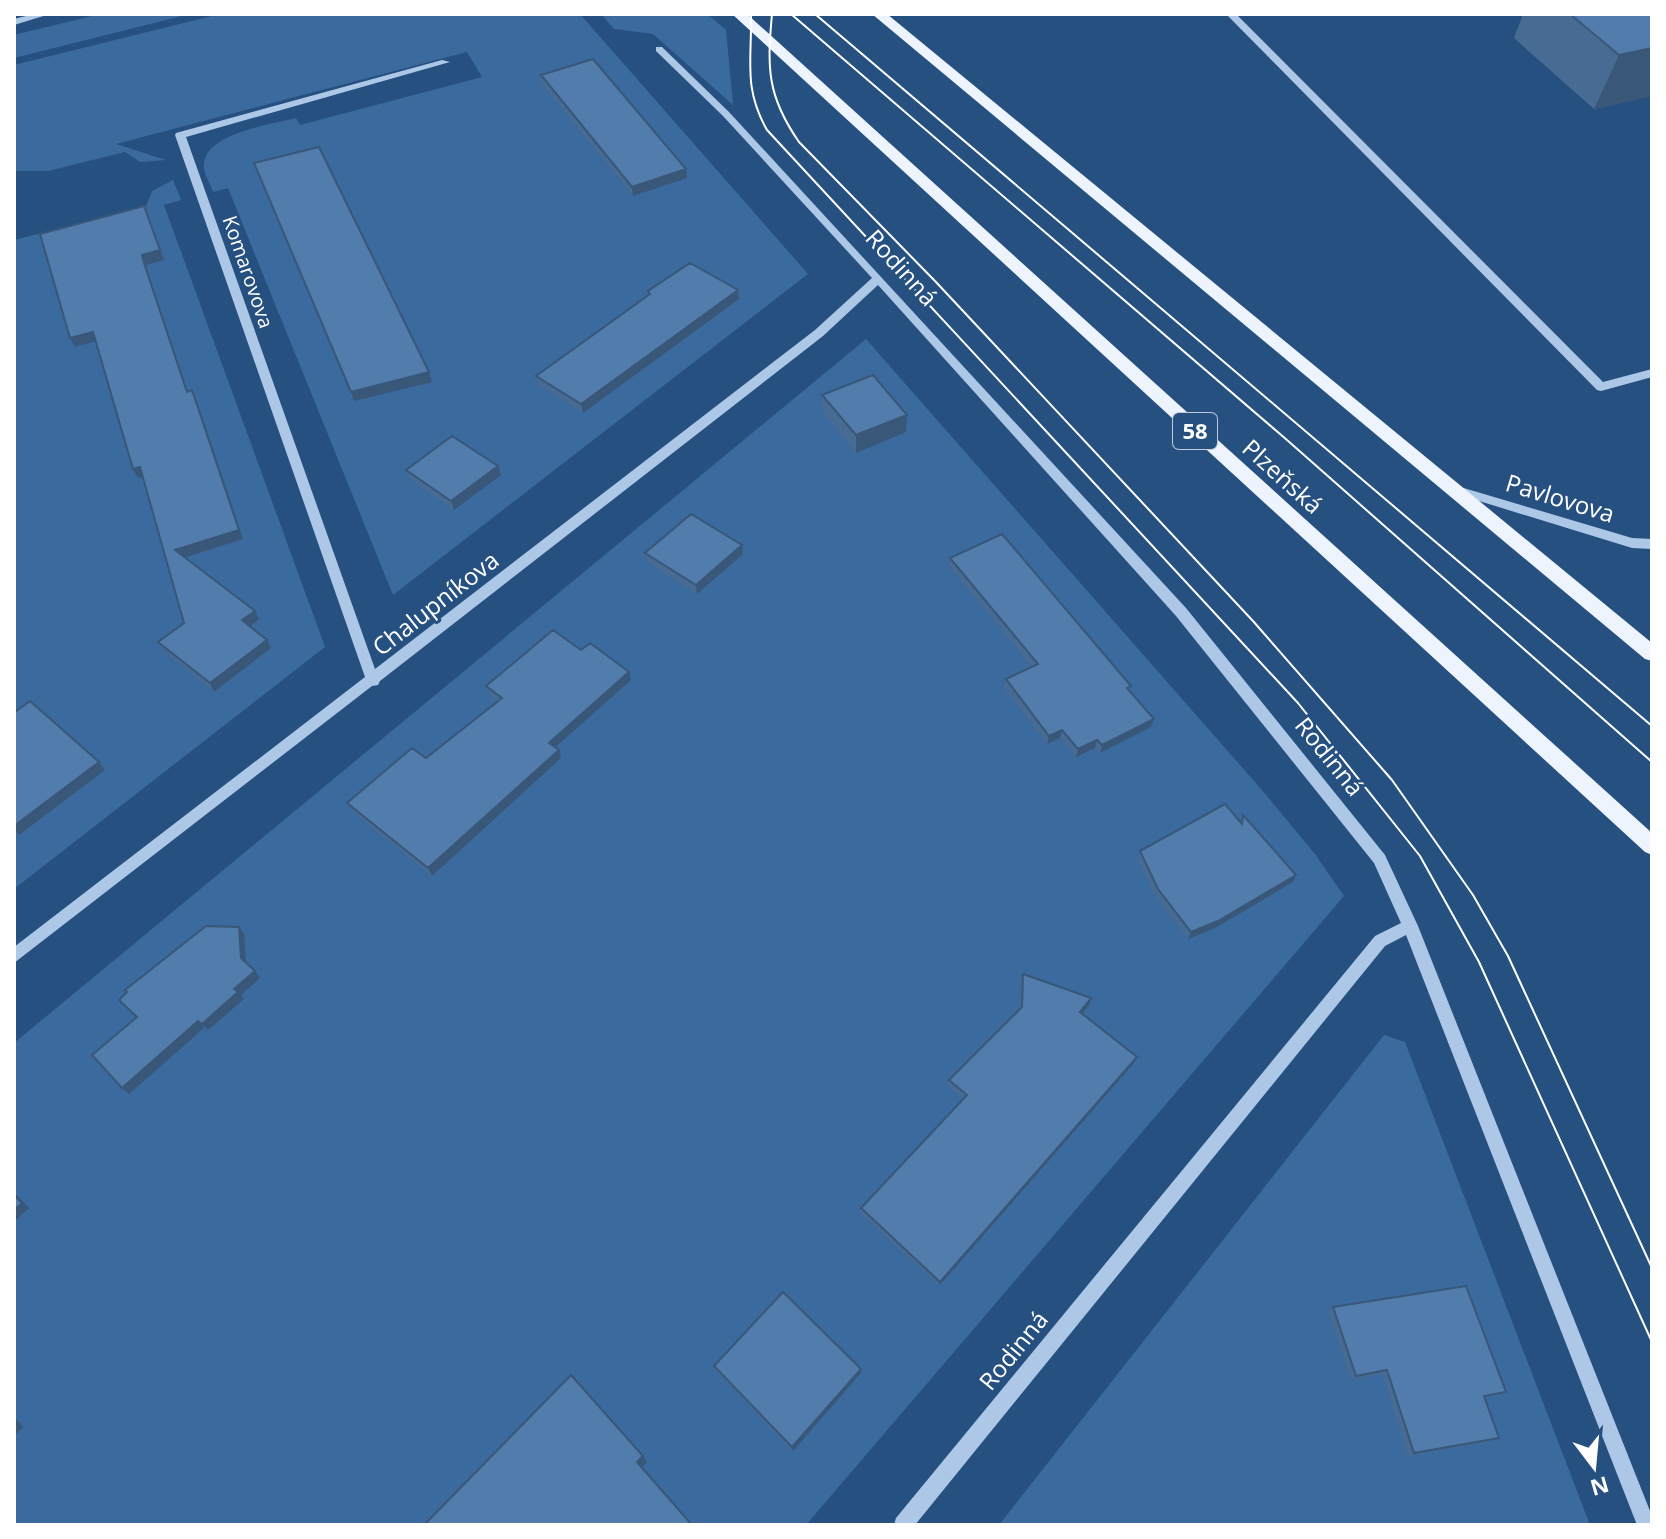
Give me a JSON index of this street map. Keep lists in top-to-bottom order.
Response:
{
  "streets": {
    "main road": ["58", "Plzeňská"],
    "street": [
      "Rodinná",
      "Komarovova",
      "Pavlovova",
      "Chalupníkova"
    ]
  },
  "crossings": [
    ["Rodinná", "Chalupníkova"],
    ["Komarovova", "Chalupníkova"]
  ],
  "north": "bottom"
}
